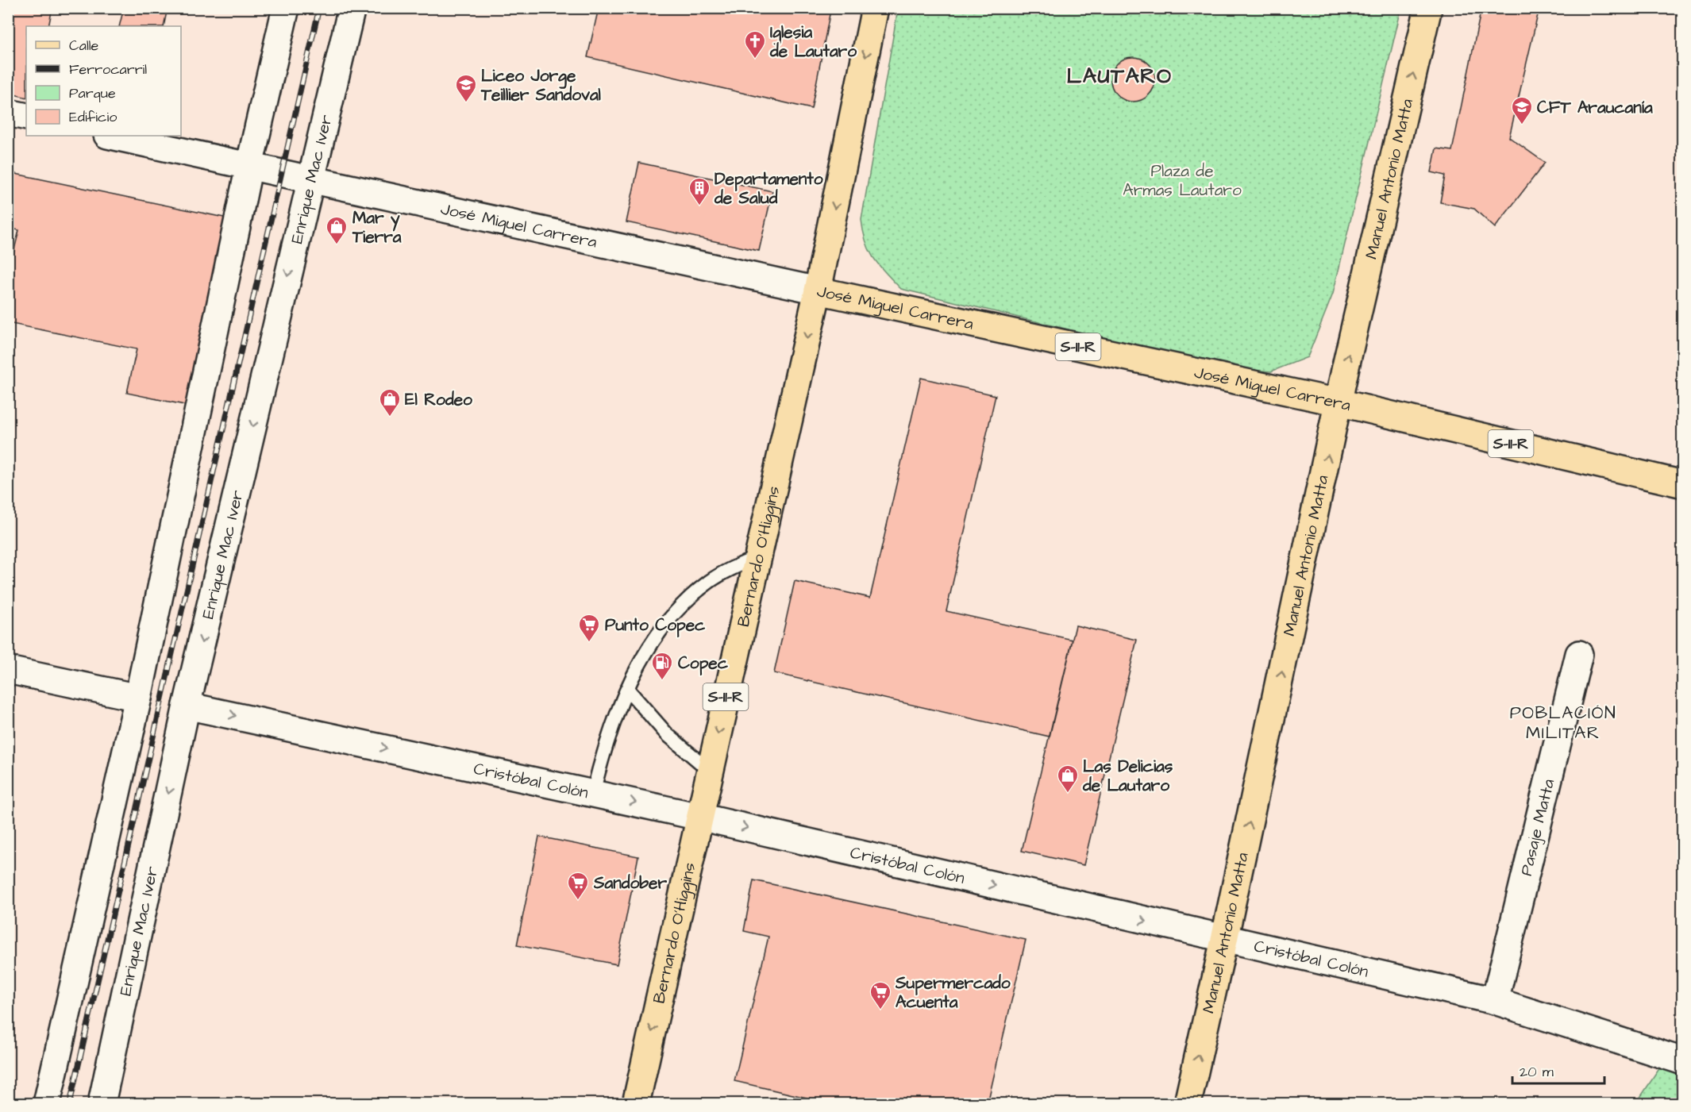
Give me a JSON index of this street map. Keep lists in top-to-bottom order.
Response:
{
  "streets": {
    "main road": [
      "Manuel Antonio Matta",
      "José Miguel Carrera",
      "S-11-R",
      "Bernardo O'Higgins"
    ],
    "street": ["Enrique Mac Iver", "Cristóbal Colón", "Pasaje Matta"]
  },
  "crossings": [
    ["Manuel Antonio Matta", "José Miguel Carrera"],
    ["Manuel Antonio Matta", "Cristóbal Colón"],
    ["Enrique Mac Iver", "José Miguel Carrera"],
    ["Enrique Mac Iver", "Cristóbal Colón"],
    ["José Miguel Carrera", "Bernardo O'Higgins"],
    ["Bernardo O'Higgins", "Cristóbal Colón"],
    ["Cristóbal Colón", "Pasaje Matta"]
  ],
  "one_way": ["Manuel Antonio Matta", "Bernardo O'Higgins", "Cristóbal Colón"],
  "districts": ["LAUTARO", "POBLACIÓN MILITAR"],
  "parks": ["Plaza de Armas Lautaro"],
  "places": {
    "church": ["Iglesia de Lautaro"],
    "school or university": ["Liceo Jorge Teillier Sandoval", "CFT Araucanía"],
    "building": ["Departamento de Salud"],
    "shop": ["Mar y Tierra", "El Rodeo", "Las Delicias de Lautaro"],
    "supermarket": ["Punto Copec", "Sandober", "Supermercado Acuenta"],
    "fuel station": ["Copec"]
  },
  "legend": [
    "Calle",
    "Ferrocarril",
    "Parque",
    "Edificio"
  ],
  "scale_bar": "20 m"
}
